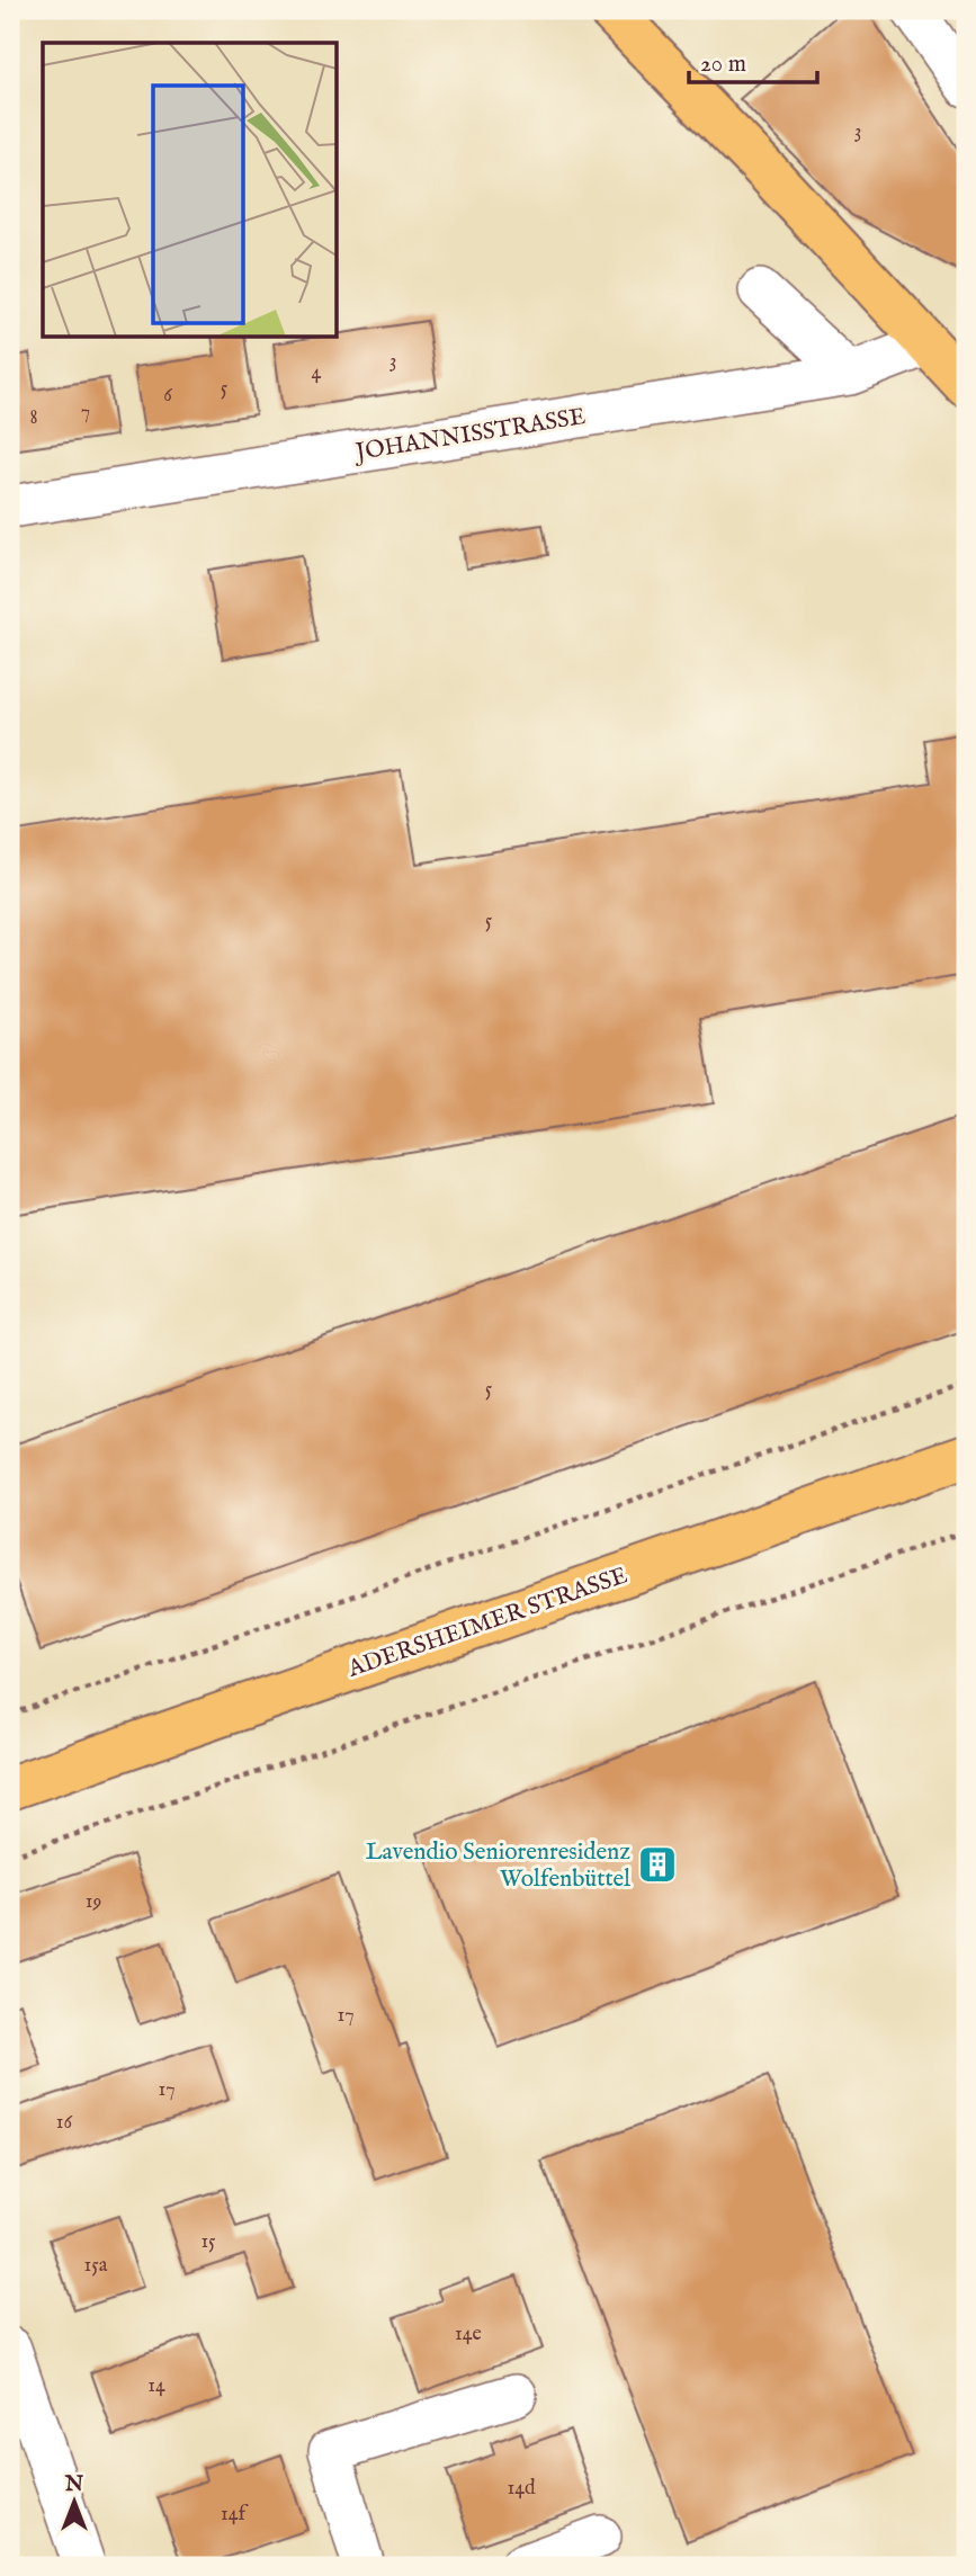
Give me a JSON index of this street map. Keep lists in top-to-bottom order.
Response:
{
  "streets": {
    "main road": ["ADERSHEIMER STRASSE"],
    "street": ["JOHANNISSTRASSE"]
  },
  "places": {
    "building": ["Lavendio Seniorenresidenz Wolfenbüttel"]
  },
  "house_numbers": [
    "3",
    "3",
    "4",
    "5",
    "6",
    "7",
    "8",
    "5",
    "5",
    "19",
    "17",
    "17",
    "16",
    "15",
    "15a",
    "14e",
    "14",
    "14d",
    "14f"
  ],
  "scale_bar": "20 m",
  "north": "top"
}
